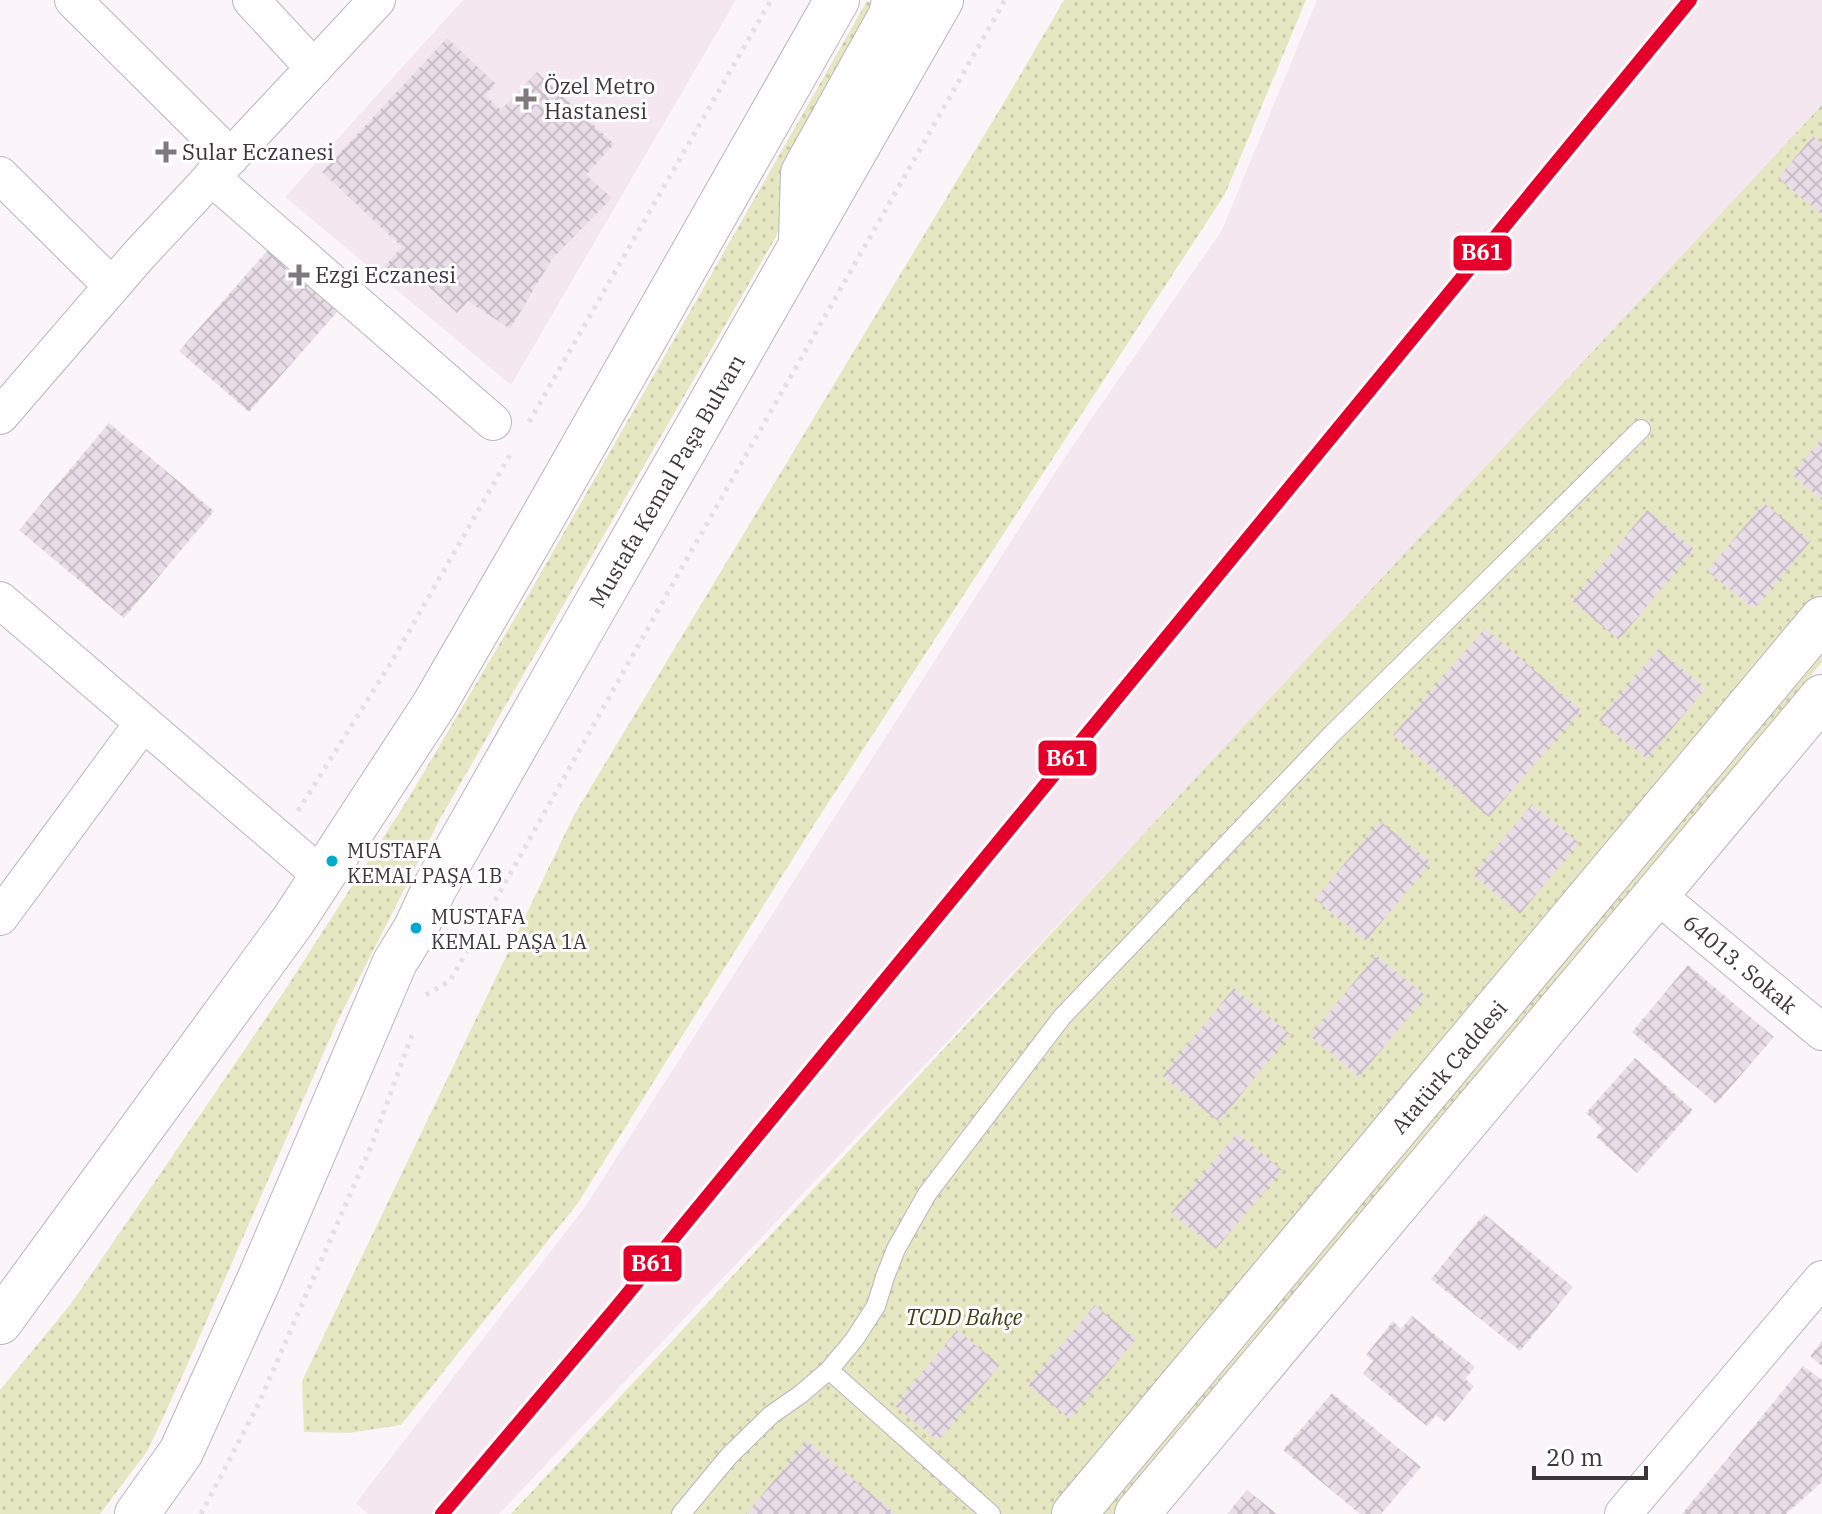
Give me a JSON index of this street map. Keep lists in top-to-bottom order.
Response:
{
  "streets": {
    "main road": ["Mustafa Kemal Paşa Bulvarı", "Atatürk Caddesi"],
    "street": ["64013. Sokak"]
  },
  "parks": ["TCDD Bahçe"],
  "places": {
    "health": ["Özel Metro Hastanesi", "Sular Eczanesi", "Ezgi Eczanesi"],
    "other": ["MUSTAFA KEMAL PAŞA 1B", "MUSTAFA KEMAL PAŞA 1A"]
  },
  "lines": ["transit line B61"],
  "scale_bar": "20 m"
}
